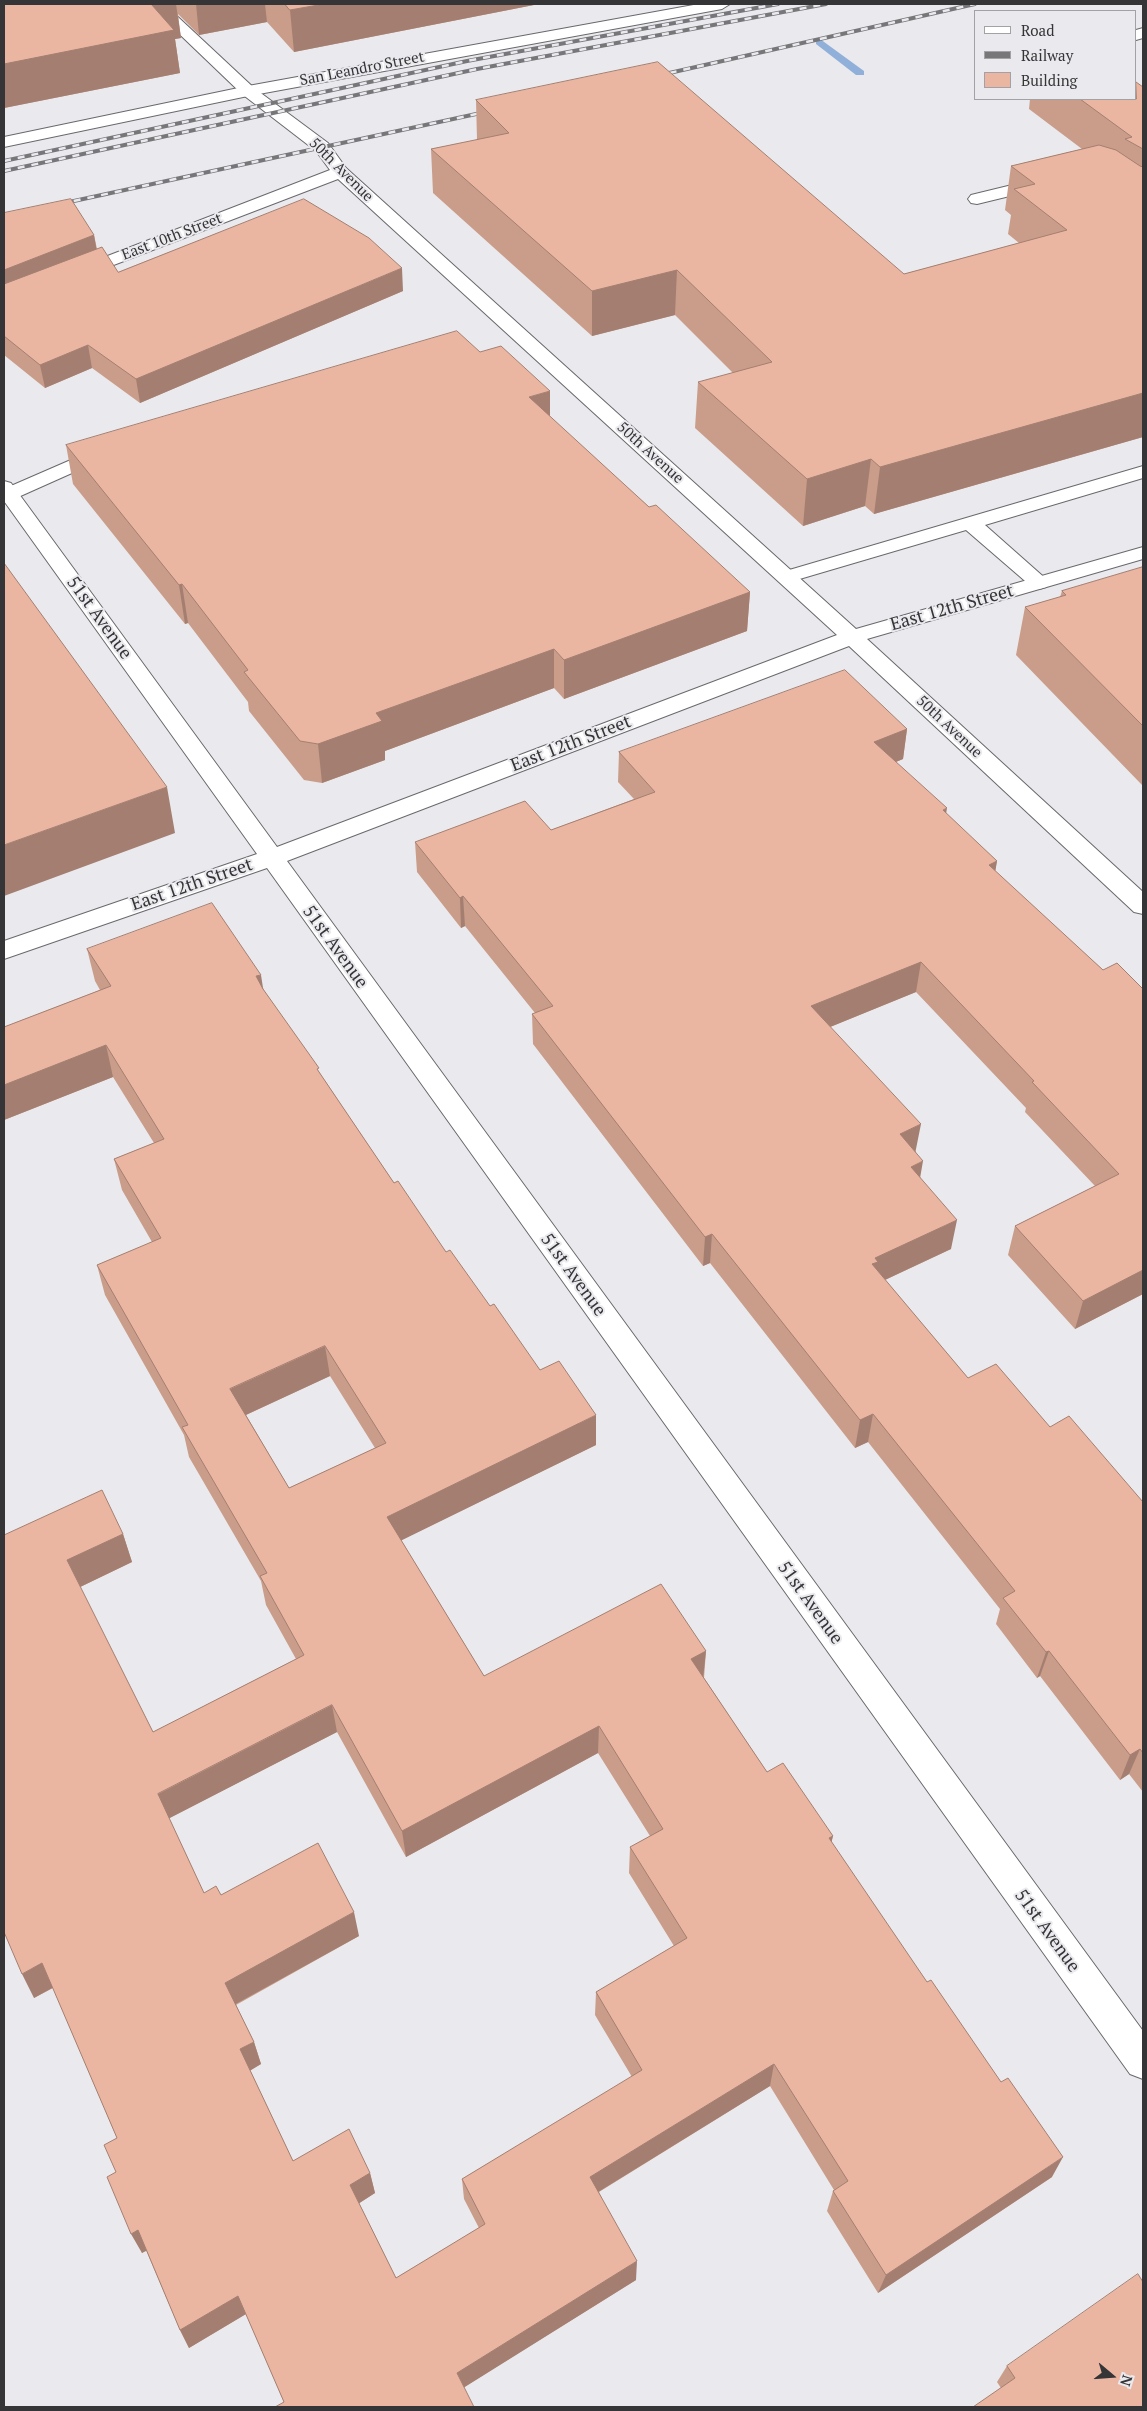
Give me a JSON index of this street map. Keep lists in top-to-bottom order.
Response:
{
  "streets": {
    "street": [
      "San Leandro Street",
      "50th Avenue",
      "East 10th Street",
      "East 12th Street",
      "51st Avenue"
    ]
  },
  "crossings": [
    ["San Leandro Street", "50th Avenue"],
    ["50th Avenue", "East 10th Street"],
    ["50th Avenue", "East 12th Street"],
    ["East 12th Street", "51st Avenue"]
  ],
  "legend": ["Road", "Railway", "Building"],
  "north": "right"
}
